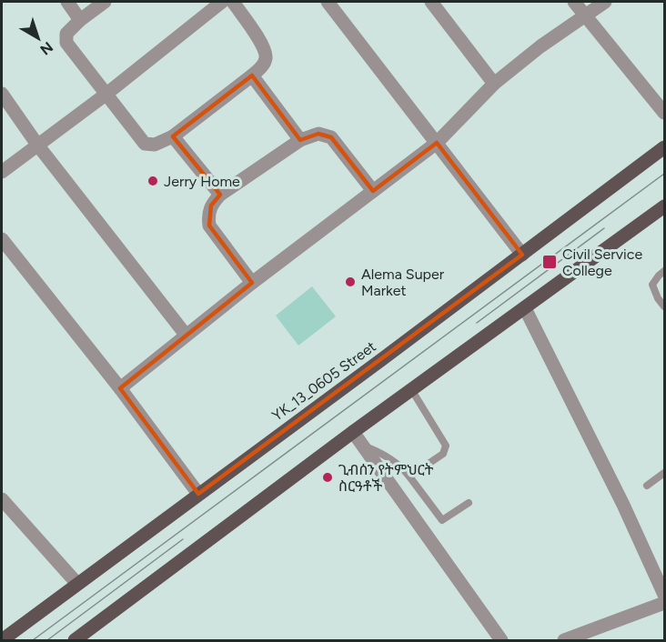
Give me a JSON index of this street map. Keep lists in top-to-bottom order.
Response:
{
  "streets": {
    "main road": ["YK_13_0605 Street"]
  },
  "places": {
    "other": ["Jerry Home", "Alema Super Market", "ጊብሰን የትምህርት ስርዓቶች"],
    "transit": ["Civil Service College"]
  },
  "north": "bottom right"
}
